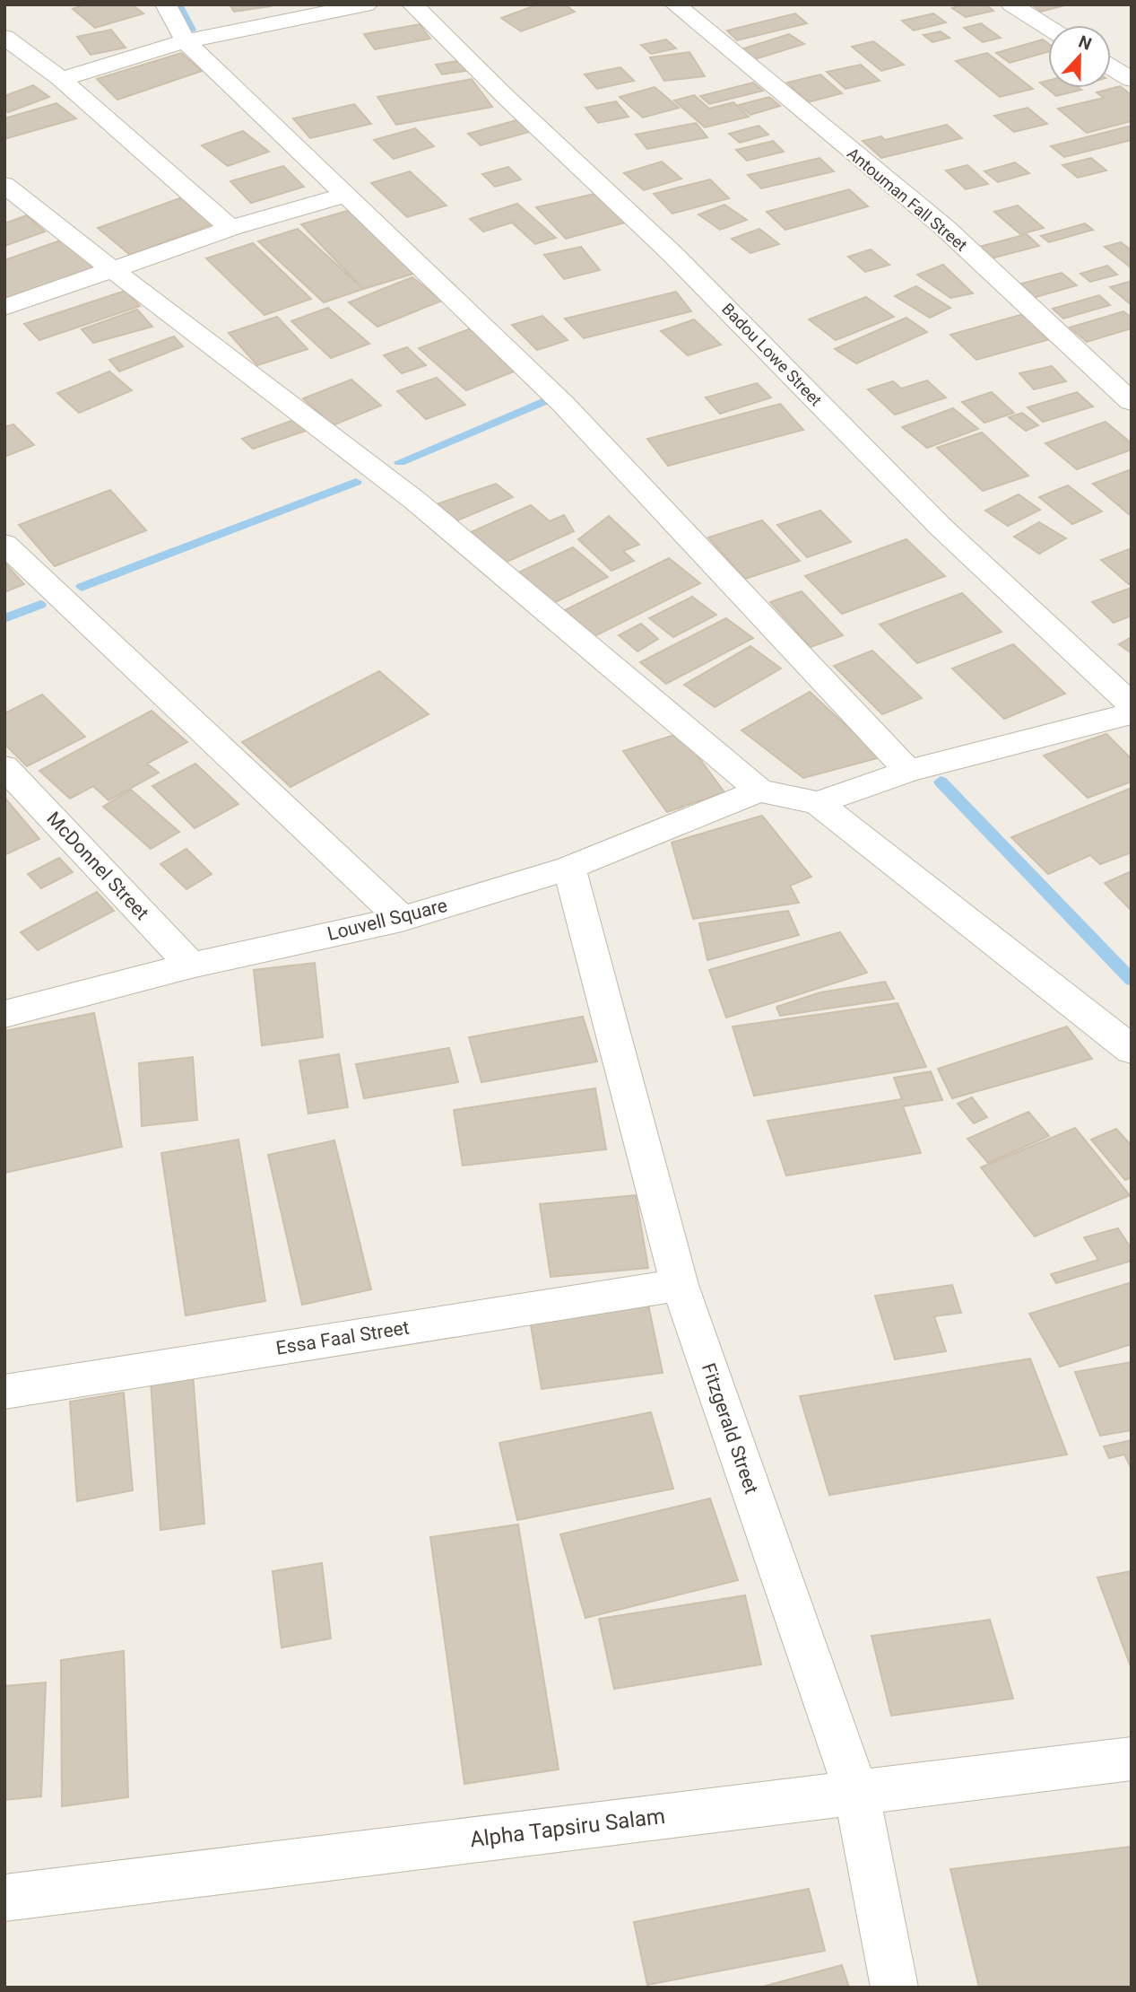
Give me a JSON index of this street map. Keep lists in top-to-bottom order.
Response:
{
  "streets": {
    "street": [
      "Antouman Fall Street",
      "Badou Lowe Street",
      "McDonnel Street",
      "Louvell Square",
      "Essa Faal Street",
      "Fitzgerald Street",
      "Alpha Tapsiru Salam"
    ]
  },
  "crossings": [
    ["McDonnel Street", "Louvell Square"],
    ["Louvell Square", "Fitzgerald Street"],
    ["Essa Faal Street", "Fitzgerald Street"],
    ["Fitzgerald Street", "Alpha Tapsiru Salam"]
  ],
  "north": "top"
}
